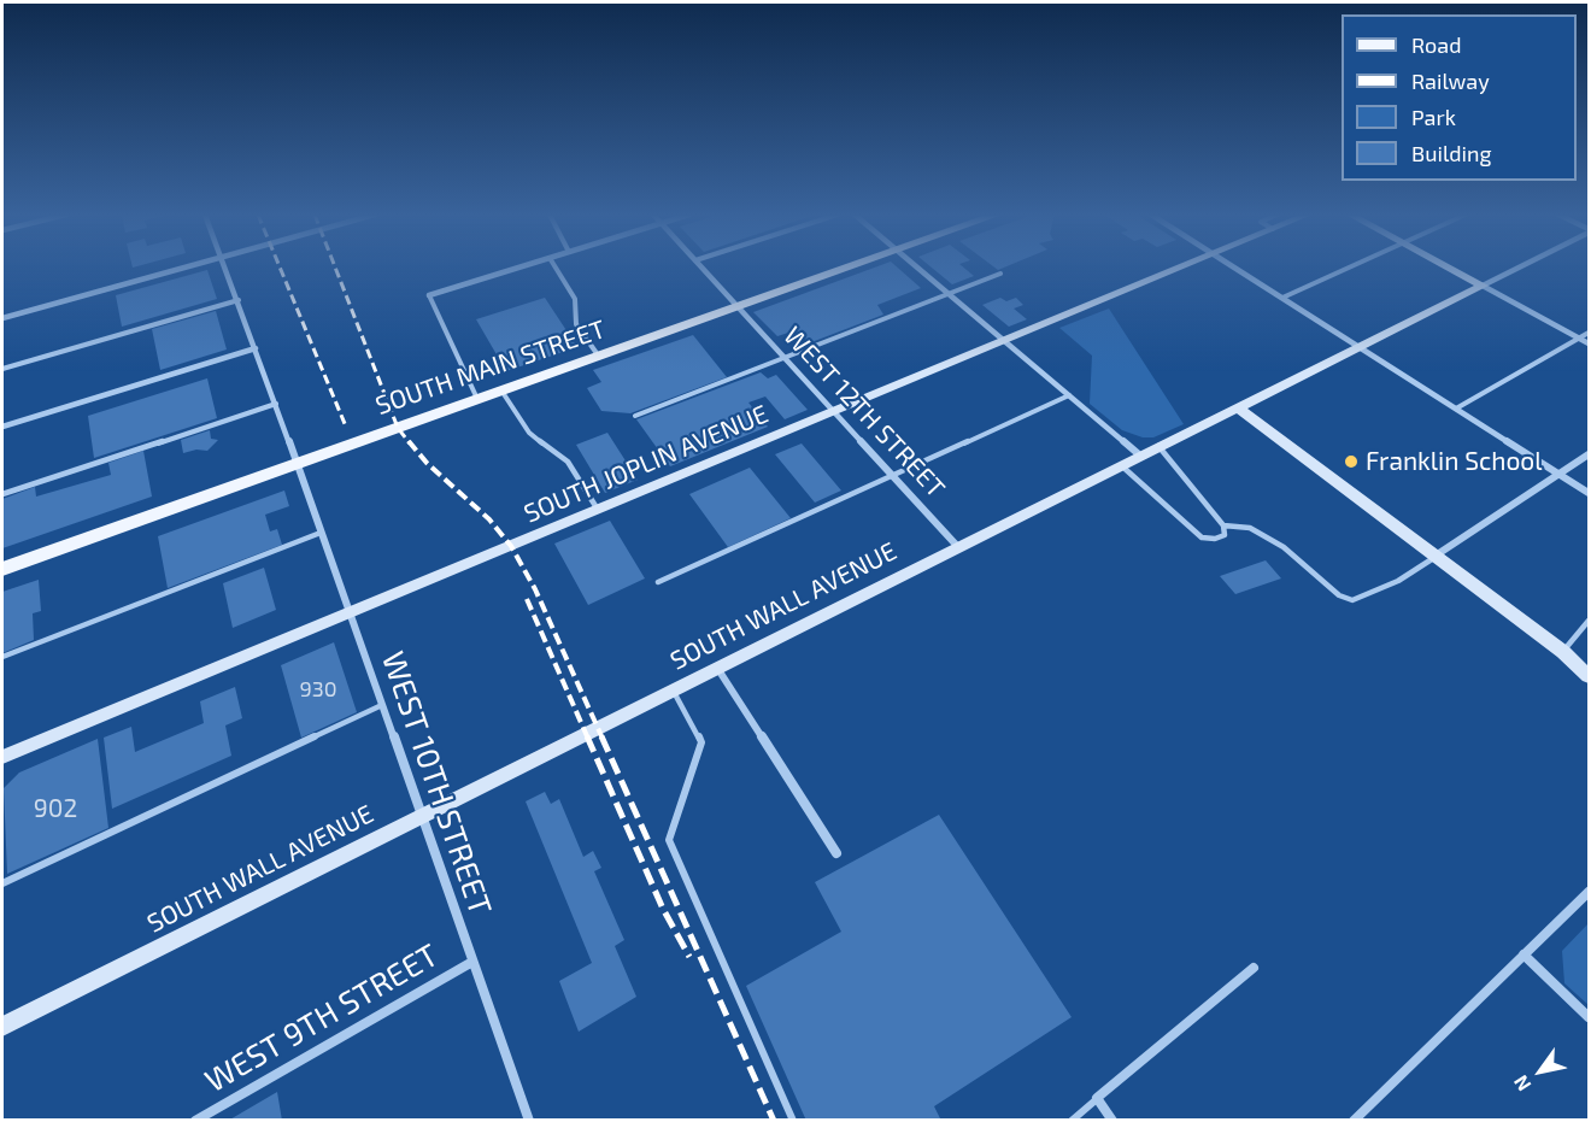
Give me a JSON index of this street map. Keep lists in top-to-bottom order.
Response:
{
  "streets": {
    "main road": ["SOUTH MAIN STREET"],
    "street": [
      "WEST 12TH STREET",
      "SOUTH JOPLIN AVENUE",
      "SOUTH WALL AVENUE",
      "WEST 10TH STREET",
      "WEST 9TH STREET"
    ]
  },
  "crossings": [
    ["SOUTH MAIN STREET", "WEST 12TH STREET"],
    ["SOUTH MAIN STREET", "WEST 10TH STREET"],
    ["WEST 12TH STREET", "SOUTH JOPLIN AVENUE"],
    ["WEST 12TH STREET", "SOUTH WALL AVENUE"],
    ["SOUTH JOPLIN AVENUE", "WEST 10TH STREET"],
    ["SOUTH WALL AVENUE", "WEST 10TH STREET"],
    ["WEST 10TH STREET", "WEST 9TH STREET"]
  ],
  "places": ["Franklin School"],
  "house_numbers": ["930", "902"],
  "legend": [
    "Road",
    "Railway",
    "Park",
    "Building"
  ],
  "north": "bottom left"
}
